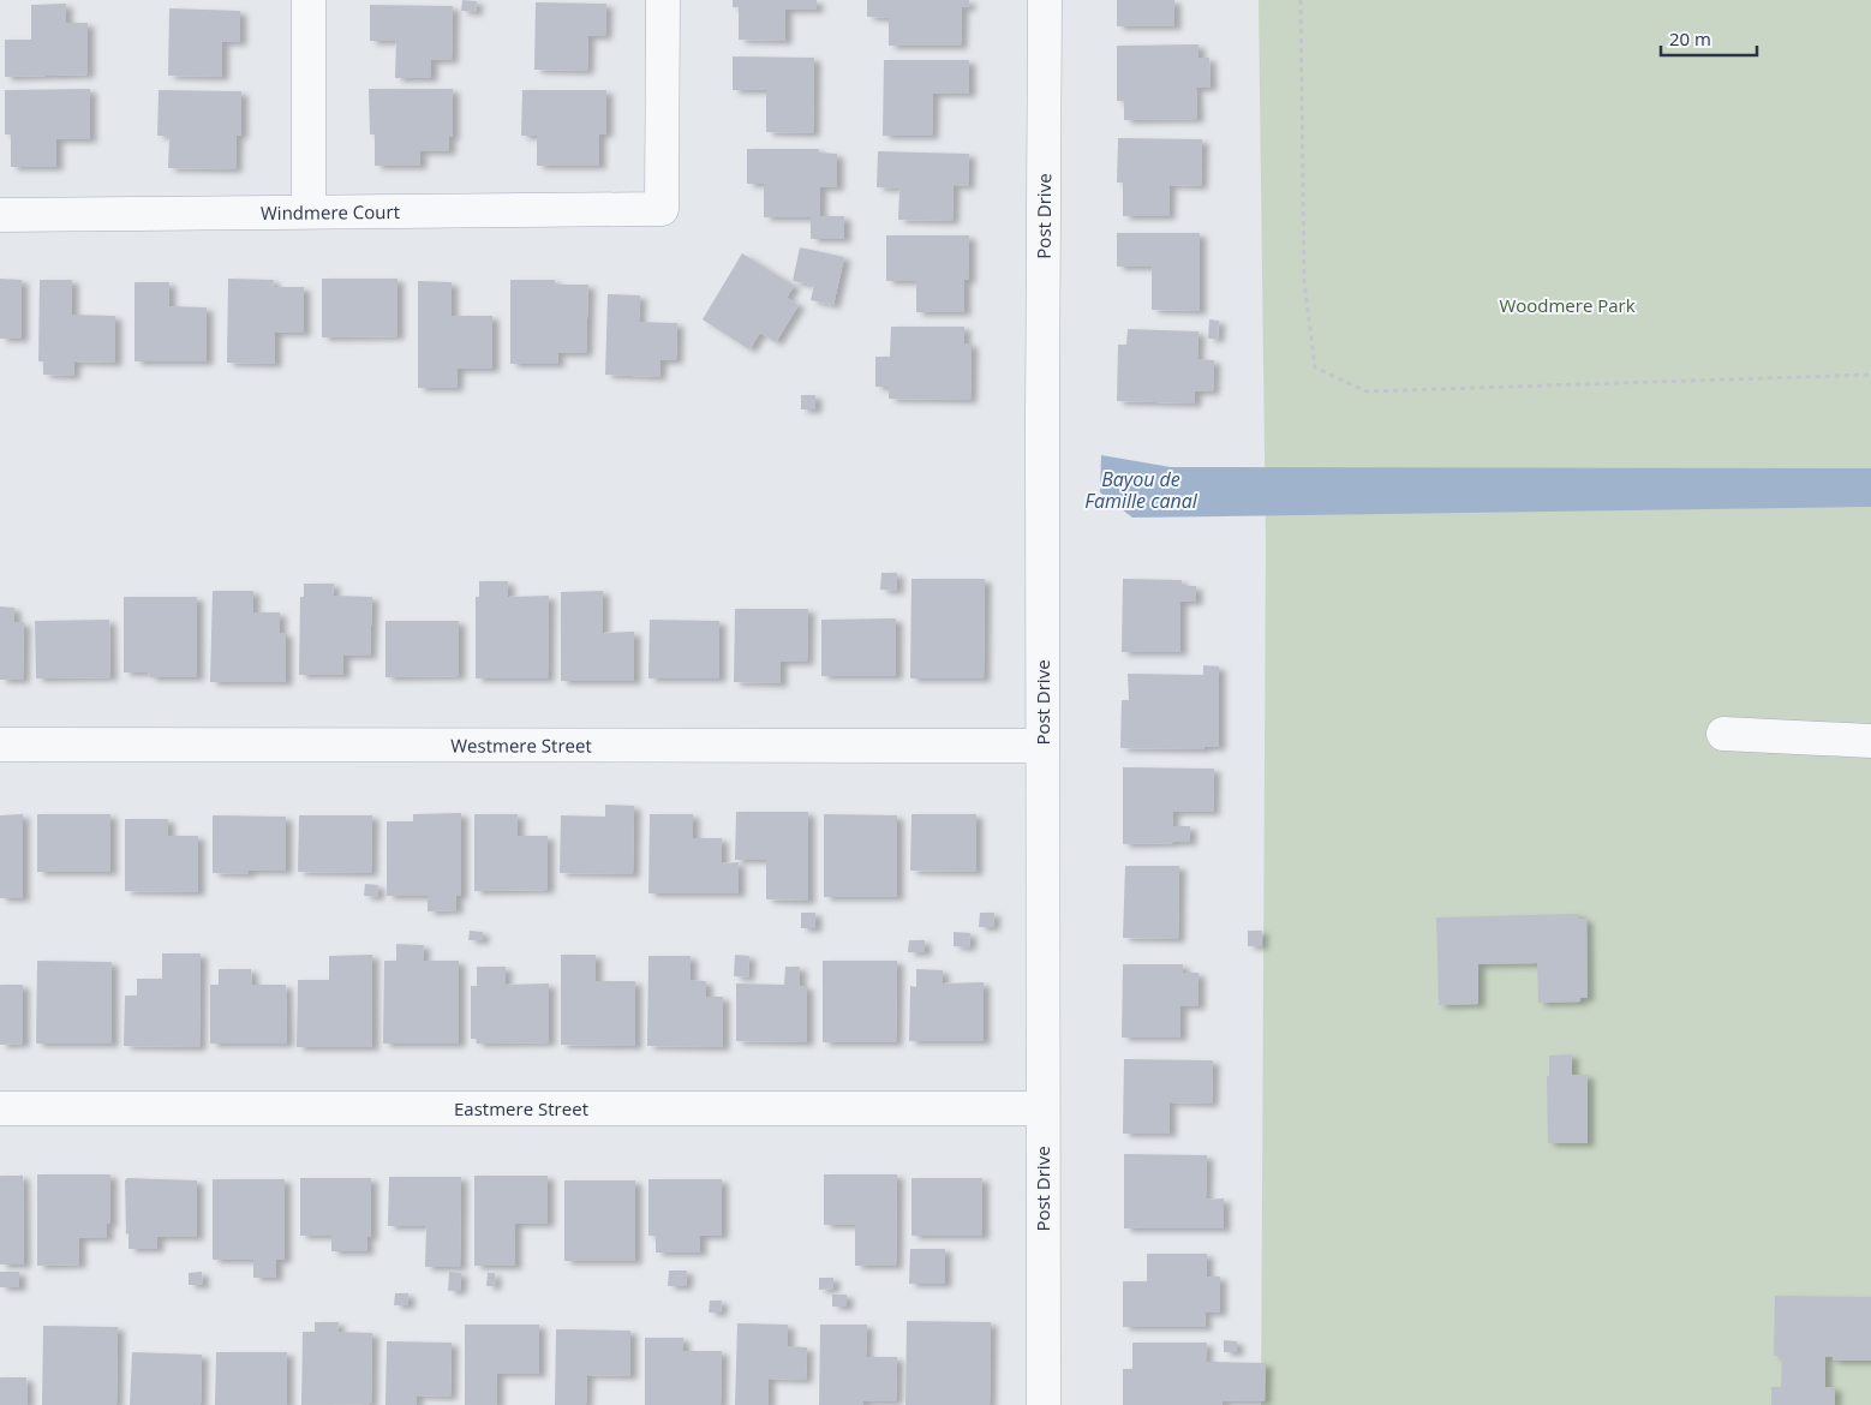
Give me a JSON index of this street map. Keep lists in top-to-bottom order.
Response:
{
  "streets": {
    "street": [
      "Windmere Court",
      "Post Drive",
      "Westmere Street",
      "Eastmere Street"
    ]
  },
  "crossings": [
    ["Post Drive", "Westmere Street"],
    ["Post Drive", "Eastmere Street"]
  ],
  "water": ["Bayou de Famille canal"],
  "parks": ["Woodmere Park"],
  "scale_bar": "20 m"
}
